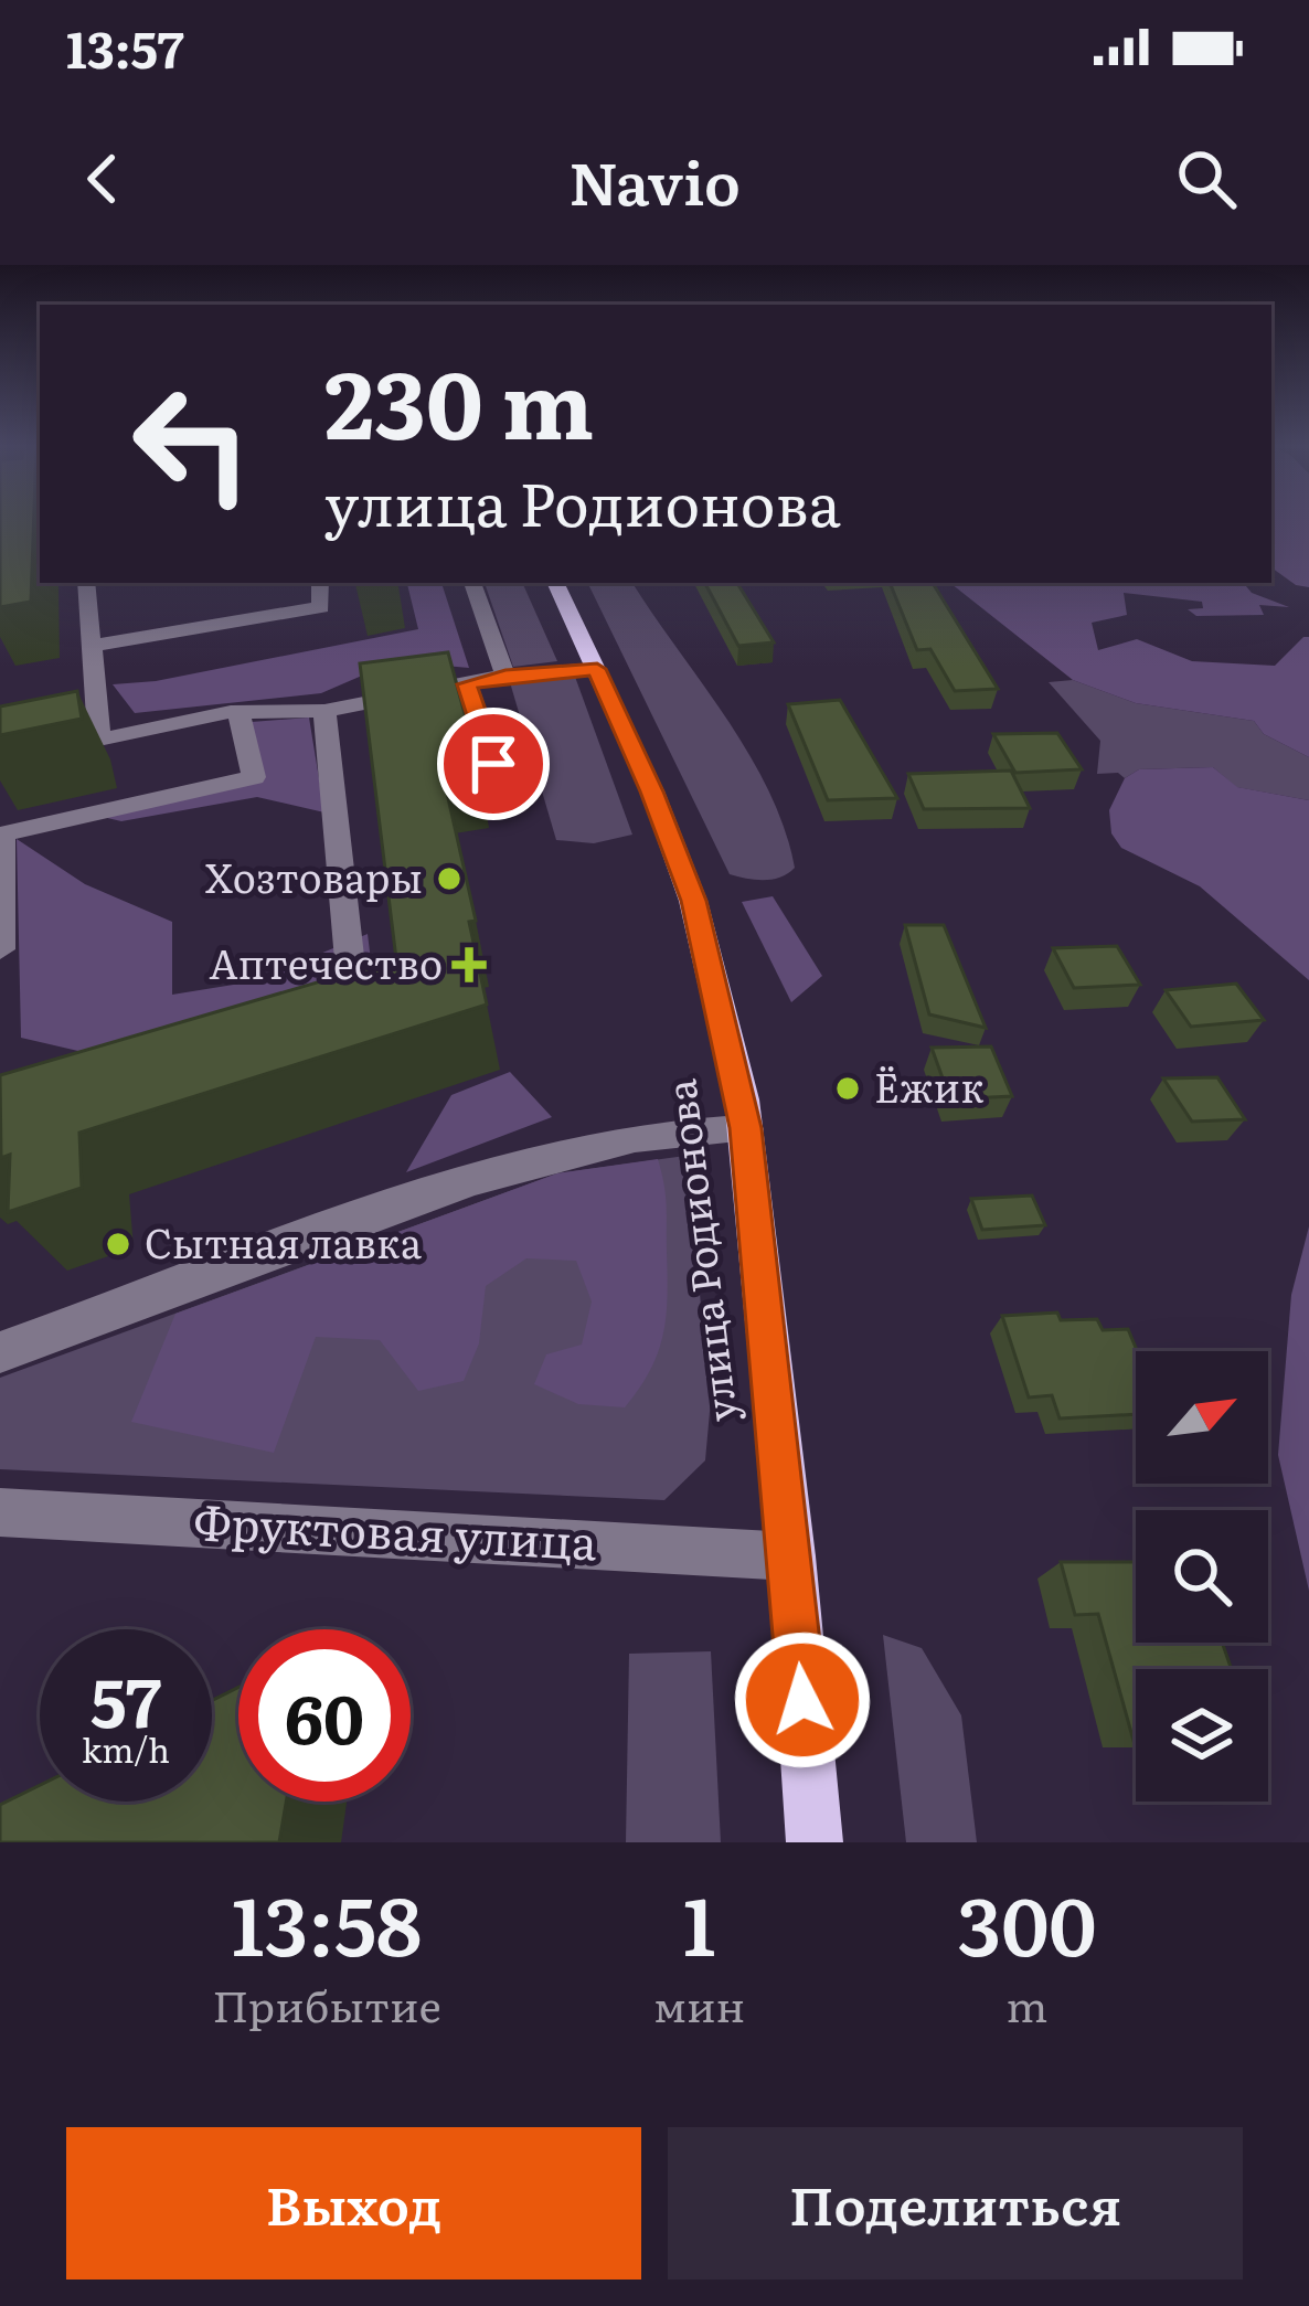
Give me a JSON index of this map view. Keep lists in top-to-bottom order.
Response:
{
  "streets": {
    "main road": ["улица Родионова"],
    "street": ["Фруктовая улица"]
  },
  "crossings": [
    ["улица Родионова", "Фруктовая улица"]
  ],
  "places": {
    "other": ["Хозтовары", "Ёжик", "Сытная лавка"],
    "health": ["Аптечество"]
  },
  "north": "top right",
  "page": {
    "status": "13:57",
    "header": "Navio",
    "turn": ["230 m", "улица Родионова"],
    "speed": "57 km/h",
    "limit": "60",
    "eta": [
      "13:58",
      "Прибытие",
      "1",
      "мин",
      "300",
      "m"
    ],
    "buttons": ["Выход", "Поделиться"]
  }
}
